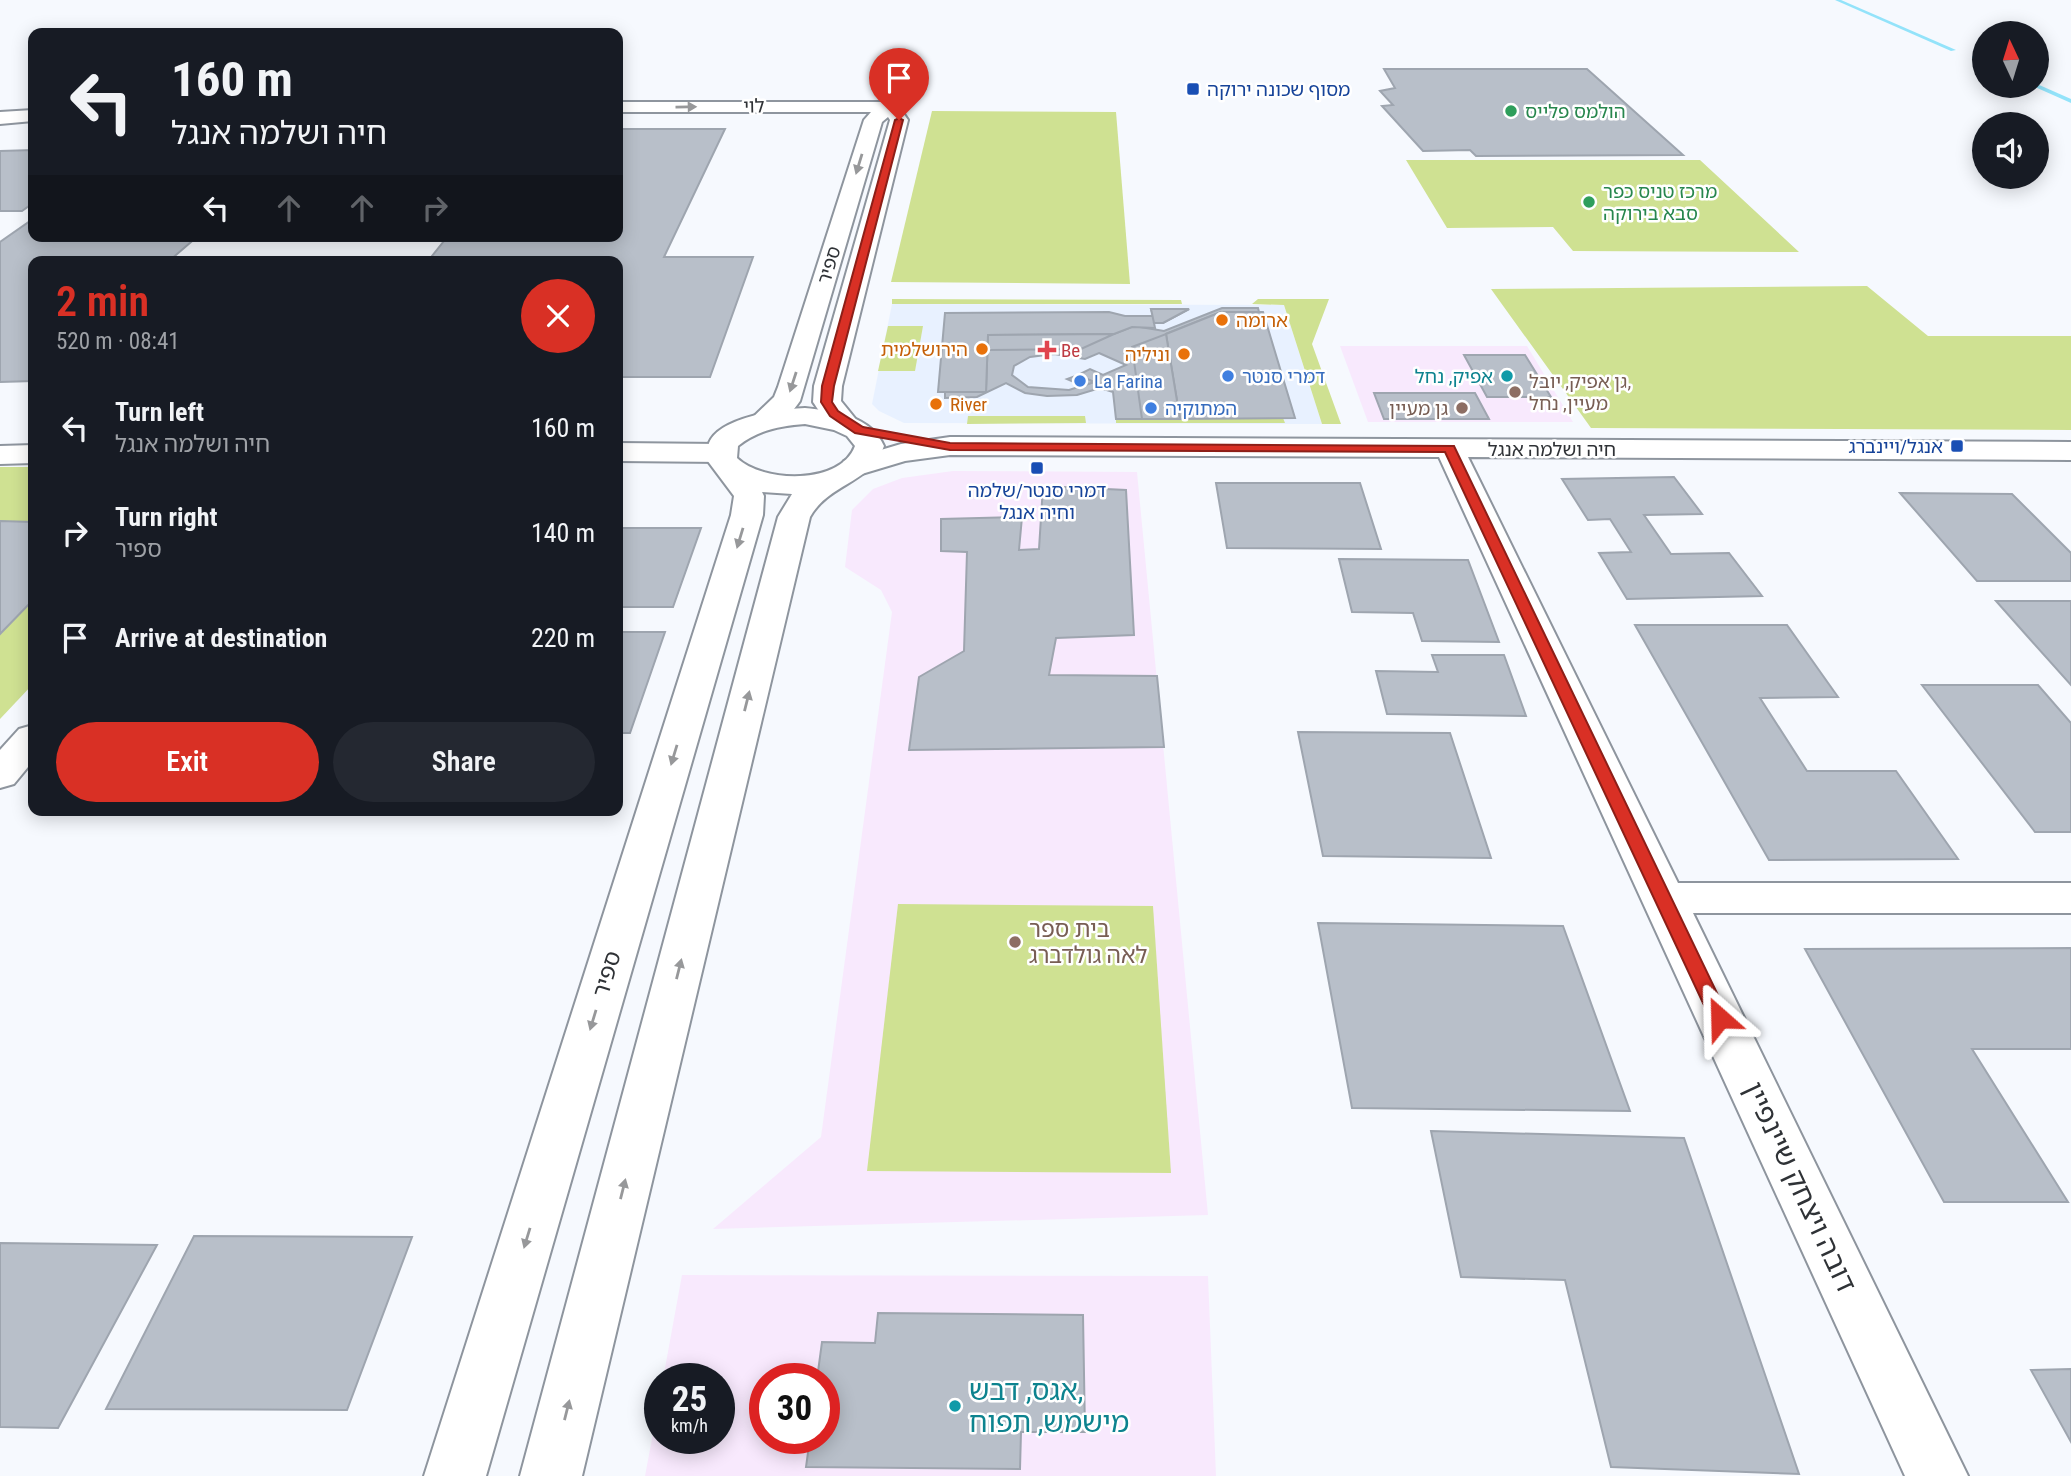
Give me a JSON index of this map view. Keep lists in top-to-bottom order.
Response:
{
  "streets": {
    "street": [
      "לוי",
      "ספיר",
      "חיה ושלמה אנגל",
      "דובה ויצחק שיינפיין"
    ]
  },
  "crossings": [
    ["לוי", "ספיר"],
    ["ספיר", "חיה ושלמה אנגל"],
    ["חיה ושלמה אנגל", "דובה ויצחק שיינפיין"]
  ],
  "one_way": ["לוי"],
  "places": {
    "transit": ["מסוף שכונה ירוקה", "אנגל/ויינברג", "דמרי סנטר/שלמה וחיה אנגל"],
    "other": [
      "הולמס פלייס",
      "מרכז טניס כפר סבא בירוקה",
      "ארומה",
      "הירושלמית",
      "וניליה",
      "דמרי סנטר",
      "אפיק, נחל",
      "La Farina",
      "גן אפיק, יובל, מעיין, נחל",
      "River",
      "המתוקיה",
      "גן מעיין",
      "בית ספר לאה גולדברג",
      "אגס, דבש, מישמש, תפוח"
    ],
    "health": ["Be"]
  },
  "north": "top",
  "page": {
    "turn": ["160 m", "חיה ושלמה אנגל"],
    "heading": ["2 min", "520 m · 08:41"],
    "list": [
      {
        "name": "Turn left",
        "note": "חיה ושלמה אנגל",
        "value": "160 m"
      },
      {
        "name": "Turn right",
        "note": "ספיר",
        "value": "140 m"
      },
      {
        "name": "Arrive at destination",
        "value": "220 m"
      }
    ],
    "buttons": ["Exit", "Share"],
    "speed": "25 km/h",
    "limit": "30"
  }
}
